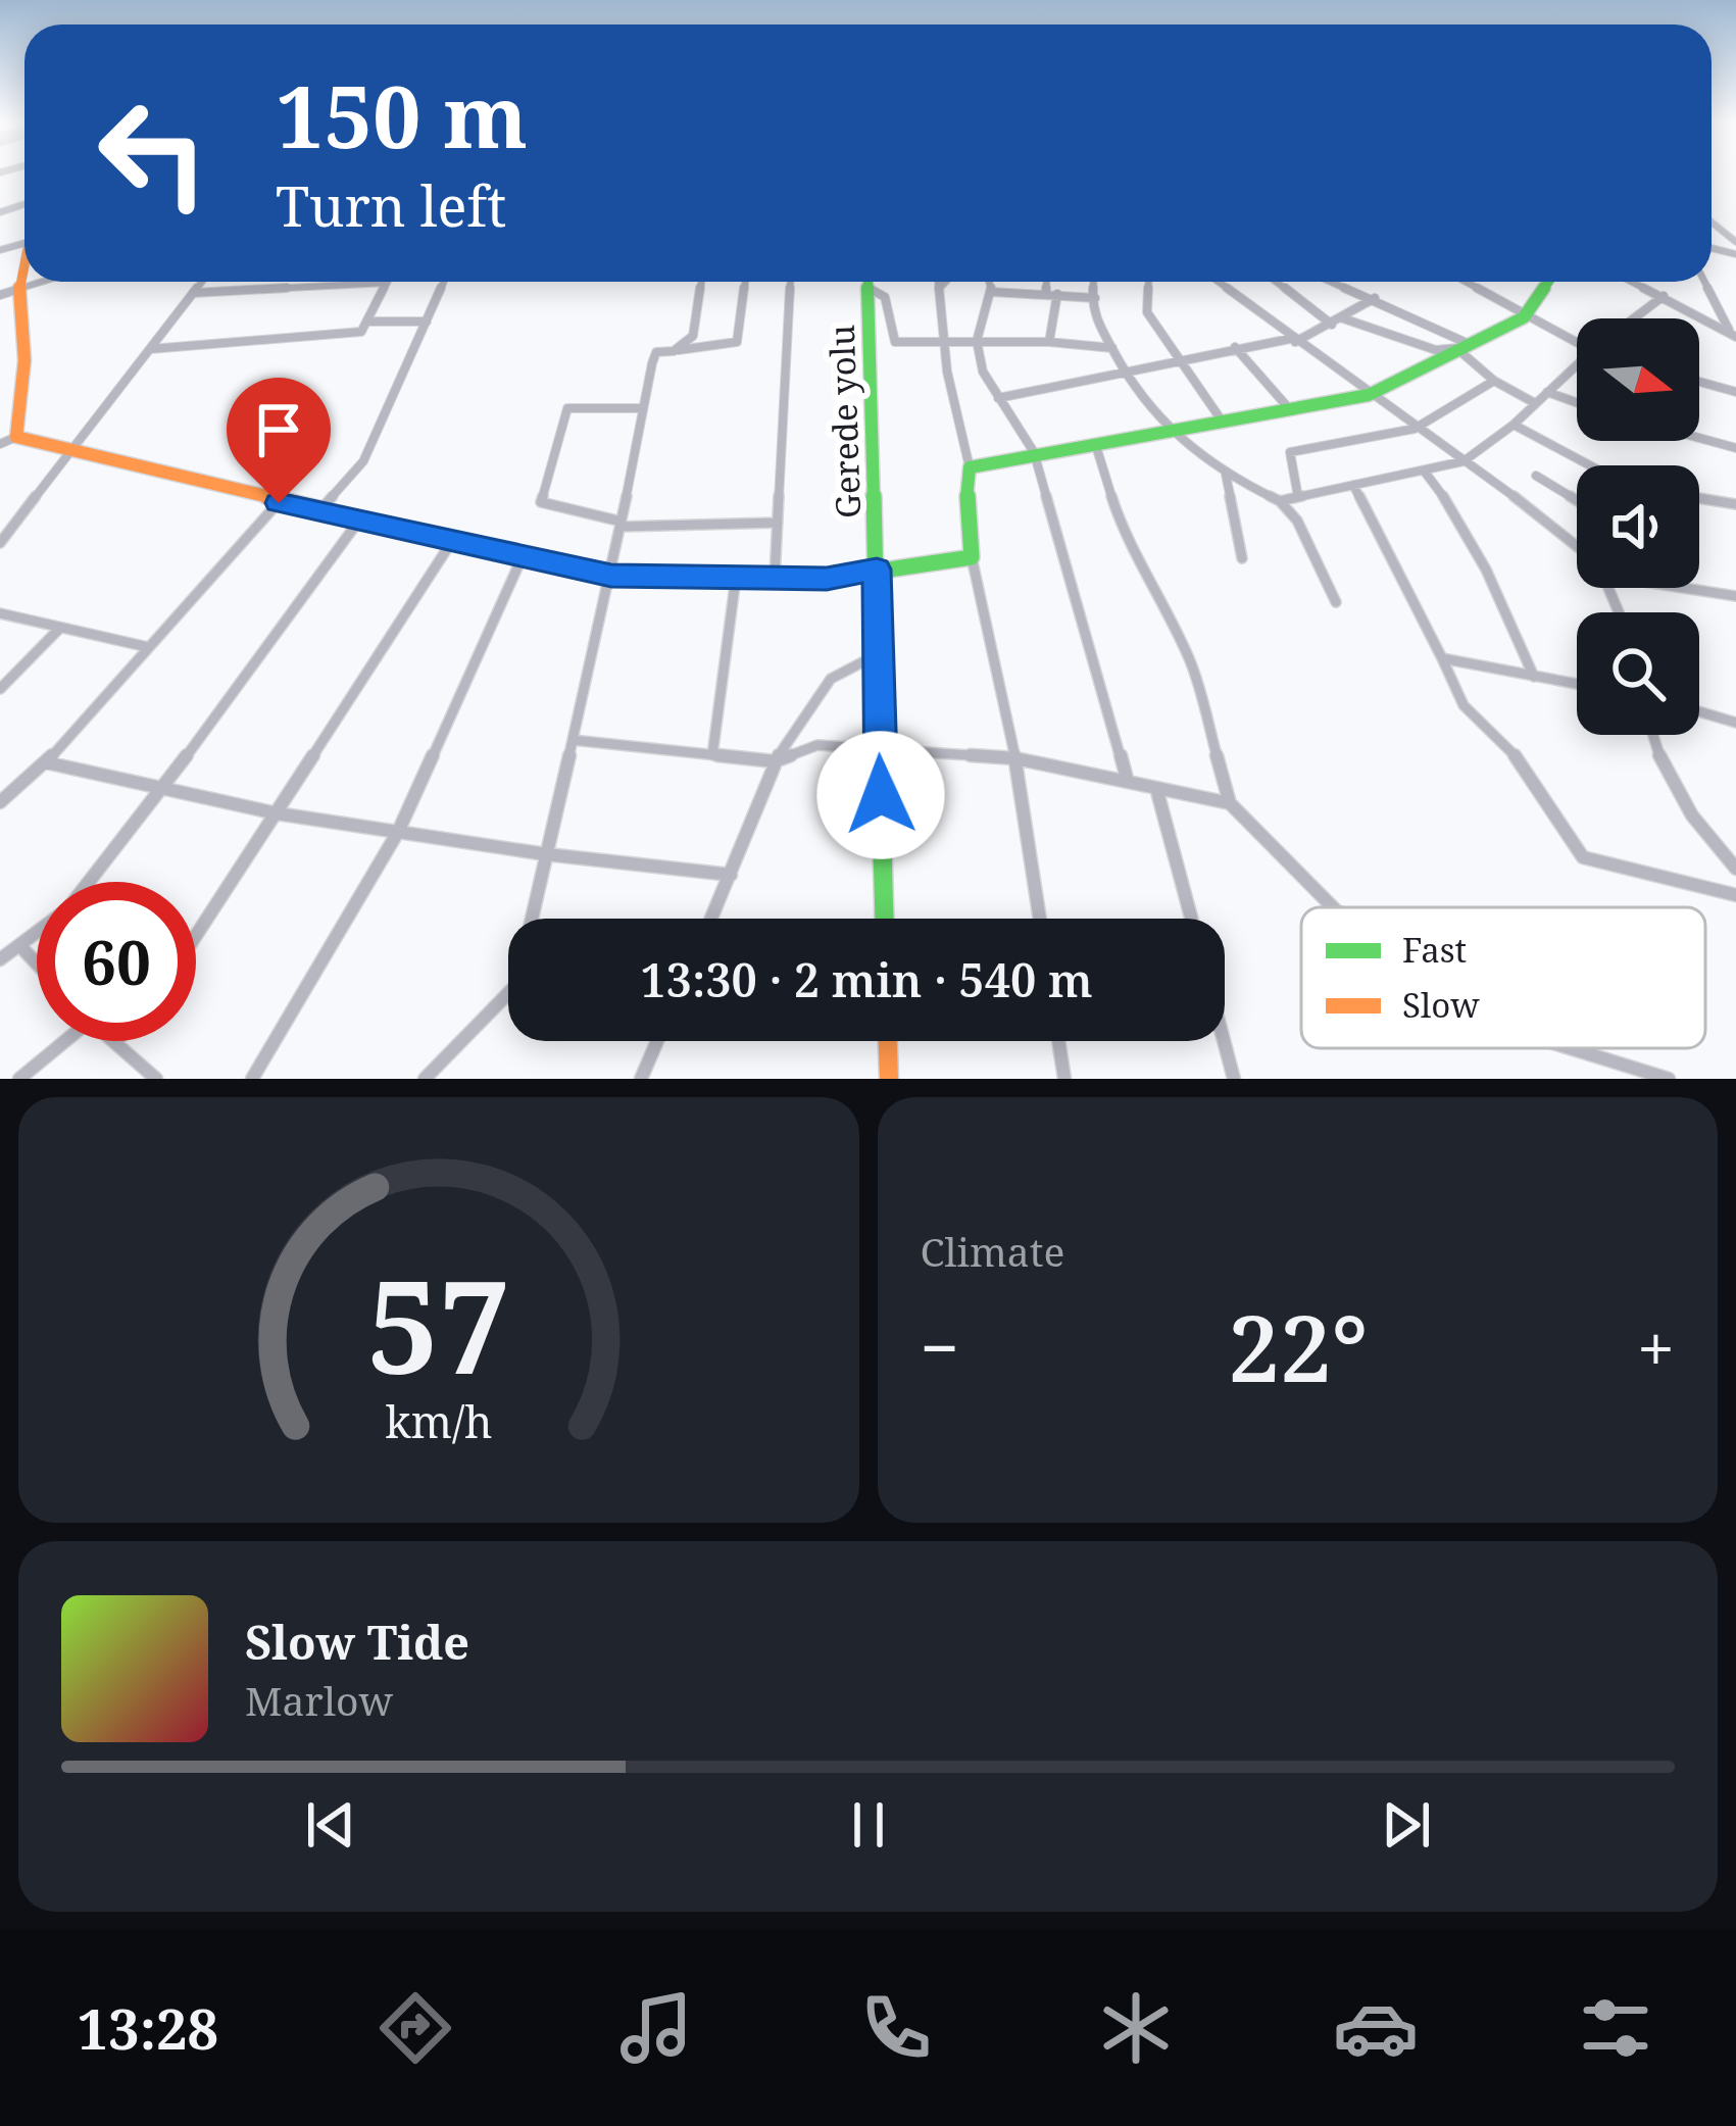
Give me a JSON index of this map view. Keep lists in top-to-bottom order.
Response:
{
  "streets": {
    "street": ["Gerede yolu"]
  },
  "legend": ["Fast", "Slow"],
  "north": "right",
  "page": {
    "turn": ["150 m", "Turn left"],
    "limit": "60",
    "trip": "13:30 · 2 min · 540 m",
    "tile": "Climate",
    "heat": ["−", "22°", "+"],
    "song": ["Slow Tide", "Marlow"],
    "tabs": "13:28",
    "gauge": ["57", "km/h"]
  }
}
